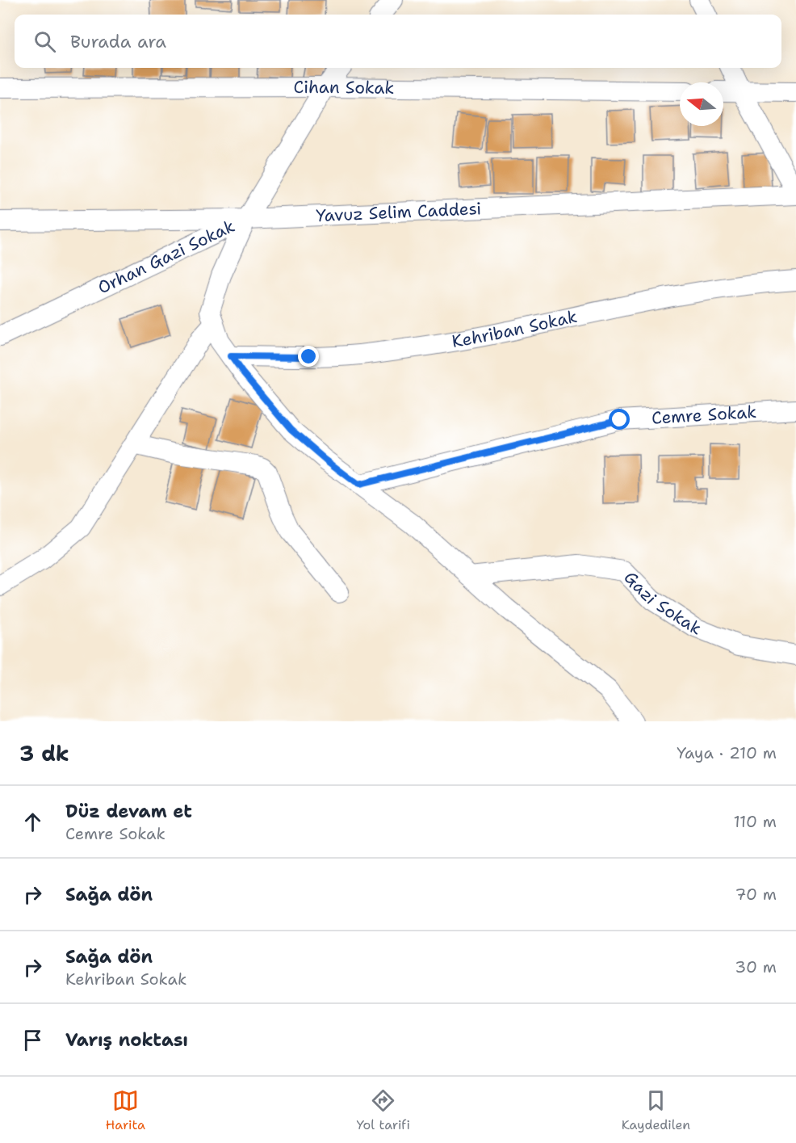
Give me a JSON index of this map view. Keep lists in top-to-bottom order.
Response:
{
  "streets": {
    "street": [
      "Cihan Sokak",
      "Yavuz Selim Caddesi",
      "Orhan Gazi Sokak",
      "Kehriban Sokak",
      "Cemre Sokak",
      "Gazi Sokak"
    ]
  },
  "crossings": [
    ["Cihan Sokak", "Orhan Gazi Sokak"],
    ["Yavuz Selim Caddesi", "Orhan Gazi Sokak"]
  ],
  "north": "left",
  "page": {
    "search": "Burada ara",
    "heading": ["3 dk", "Yaya · 210 m"],
    "list": [
      ["Düz devam et", "Cemre Sokak", "110 m"],
      ["Sağa dön", "70 m"],
      ["Sağa dön", "Kehriban Sokak", "30 m"],
      "Varış noktası"
    ],
    "nav": ["Harita", "Yol tarifi", "Kaydedilen"]
  }
}
